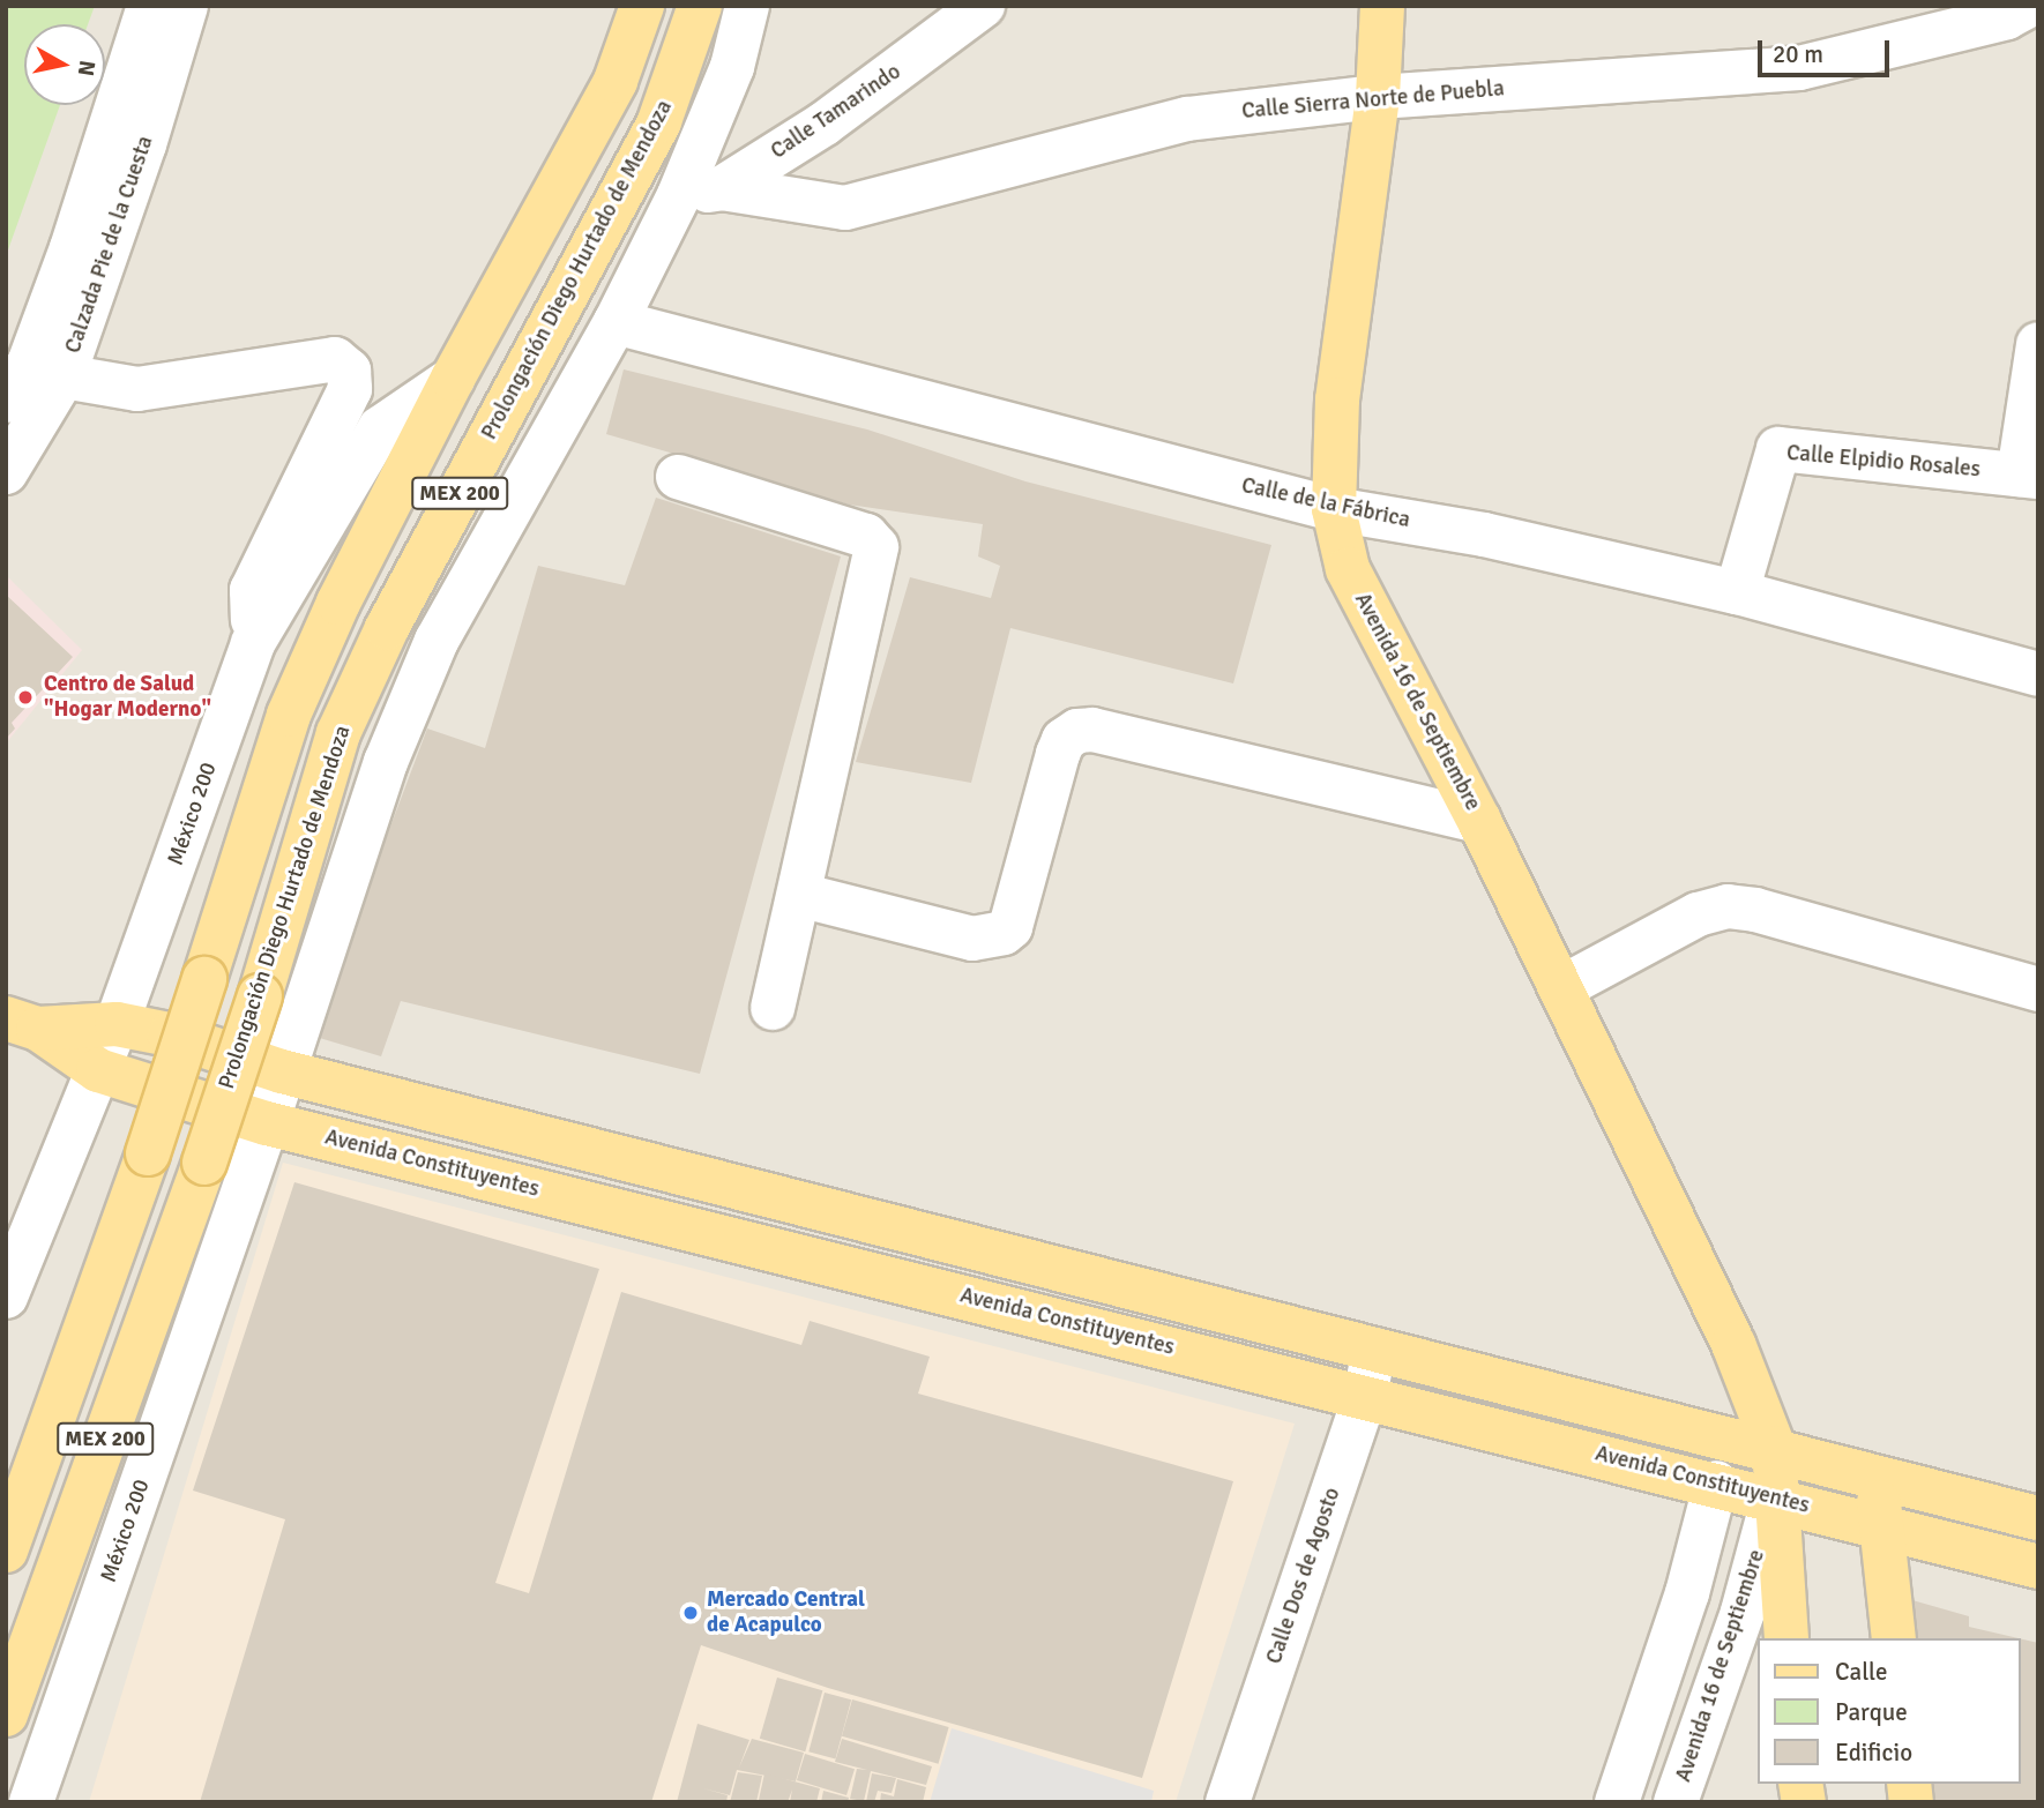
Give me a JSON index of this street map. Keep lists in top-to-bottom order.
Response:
{
  "streets": {
    "main road": [
      "Prolongación Diego Hurtado de Mendoza",
      "MEX 200",
      "Avenida 16 de Septiembre",
      "Avenida Constituyentes"
    ],
    "street": [
      "Calle Sierra Norte de Puebla",
      "Calle Tamarindo",
      "Calzada Pie de la Cuesta",
      "Calle Elpidio Rosales",
      "Calle de la Fábrica",
      "México 200",
      "Calle Dos de Agosto"
    ]
  },
  "crossings": [
    ["Calle Sierra Norte de Puebla", "Calle Tamarindo"],
    ["Calle Sierra Norte de Puebla", "Avenida 16 de Septiembre"],
    ["Calle Tamarindo", "México 200"],
    ["Calle Elpidio Rosales", "Calle de la Fábrica"],
    ["MEX 200", "México 200"],
    ["Calle de la Fábrica", "Avenida 16 de Septiembre"],
    ["Calle de la Fábrica", "México 200"],
    ["Avenida 16 de Septiembre", "Avenida Constituyentes"],
    ["México 200", "Avenida Constituyentes"],
    ["Avenida Constituyentes", "Calle Dos de Agosto"]
  ],
  "places": ["Centro de Salud \"Hogar Moderno\"", "Mercado Central de Acapulco"],
  "legend": ["Calle", "Parque", "Edificio"],
  "scale_bar": "20 m",
  "north": "right"
}
